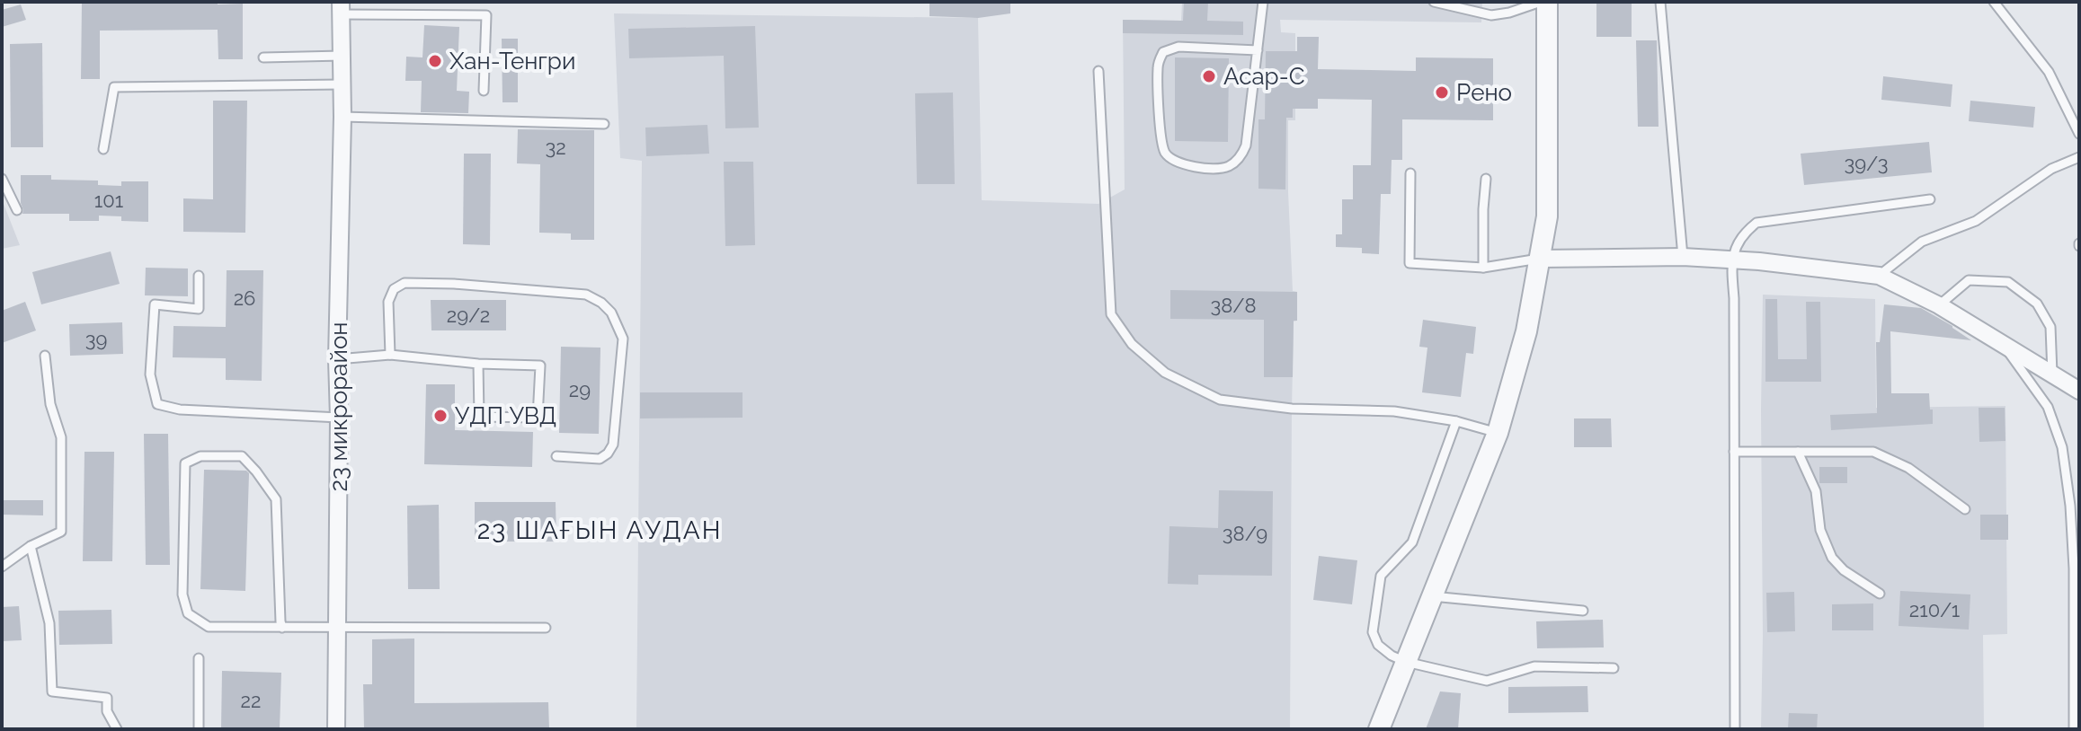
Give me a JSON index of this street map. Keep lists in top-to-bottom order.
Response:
{
  "streets": {
    "street": ["23 микрорайон"]
  },
  "districts": ["23 ШАҒЫН АУДАН"],
  "places": [
    "Хан-Тенгри",
    "Асар-С",
    "Рено",
    "УДП УВД"
  ],
  "house_numbers": [
    "32",
    "39/3",
    "101",
    "26",
    "38/8",
    "29/2",
    "39",
    "29",
    "38/9",
    "210/1",
    "22"
  ]
}
